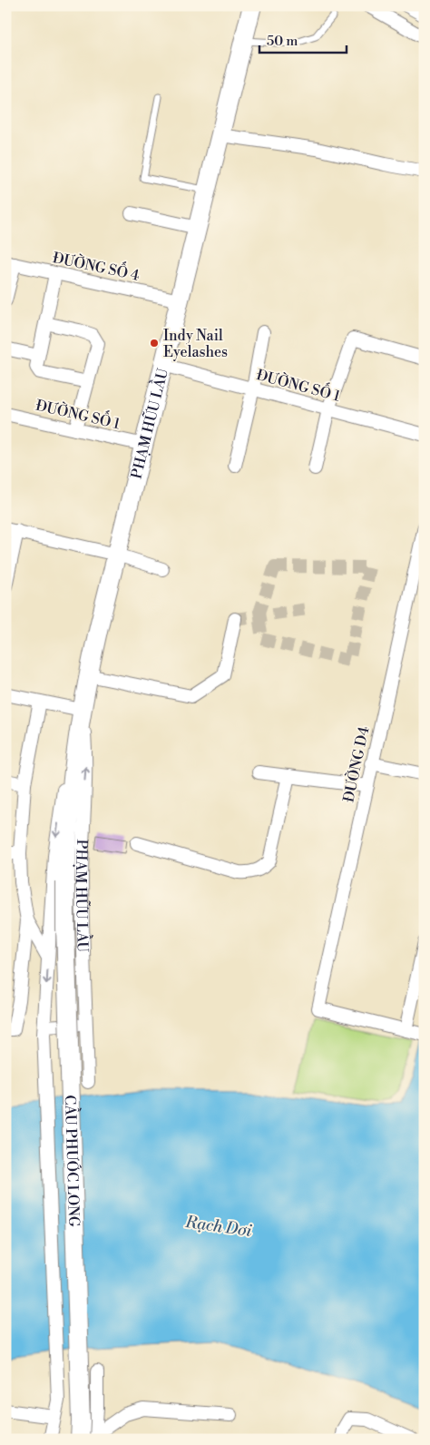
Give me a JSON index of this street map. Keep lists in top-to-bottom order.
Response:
{
  "streets": {
    "main road": ["PHẠM HỮU LẦU", "CẦU PHƯỚC LONG"],
    "street": ["ĐƯỜNG SỐ 4", "ĐƯỜNG SỐ 1", "ĐƯỜNG D4"]
  },
  "crossings": [
    ["ĐƯỜNG SỐ 4", "PHẠM HỮU LẦU"],
    ["ĐƯỜNG SỐ 1", "PHẠM HỮU LẦU"],
    ["PHẠM HỮU LẦU", "CẦU PHƯỚC LONG"]
  ],
  "water": ["Rạch Dơi"],
  "places": ["Indy Nail Eyelashes"],
  "scale_bar": "50 m"
}
